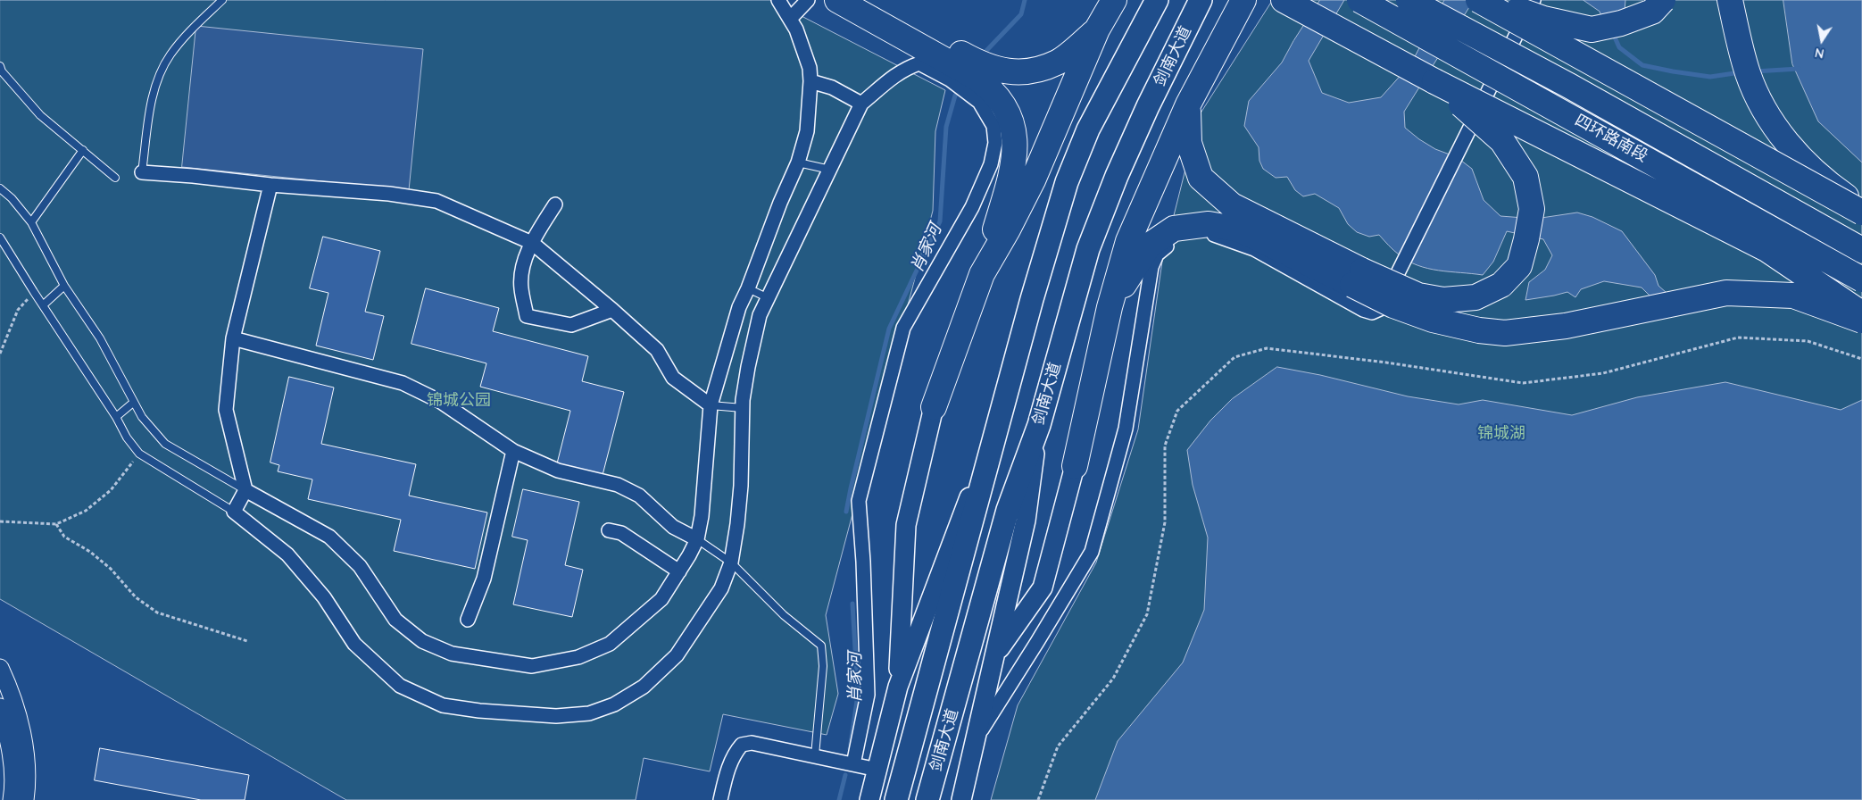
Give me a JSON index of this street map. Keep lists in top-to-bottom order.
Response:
{
  "streets": {
    "highway": ["剑南大道", "四环路南段"]
  },
  "water": ["肖家河"],
  "parks": ["锦城公园", "锦城湖"],
  "north": "bottom"
}
